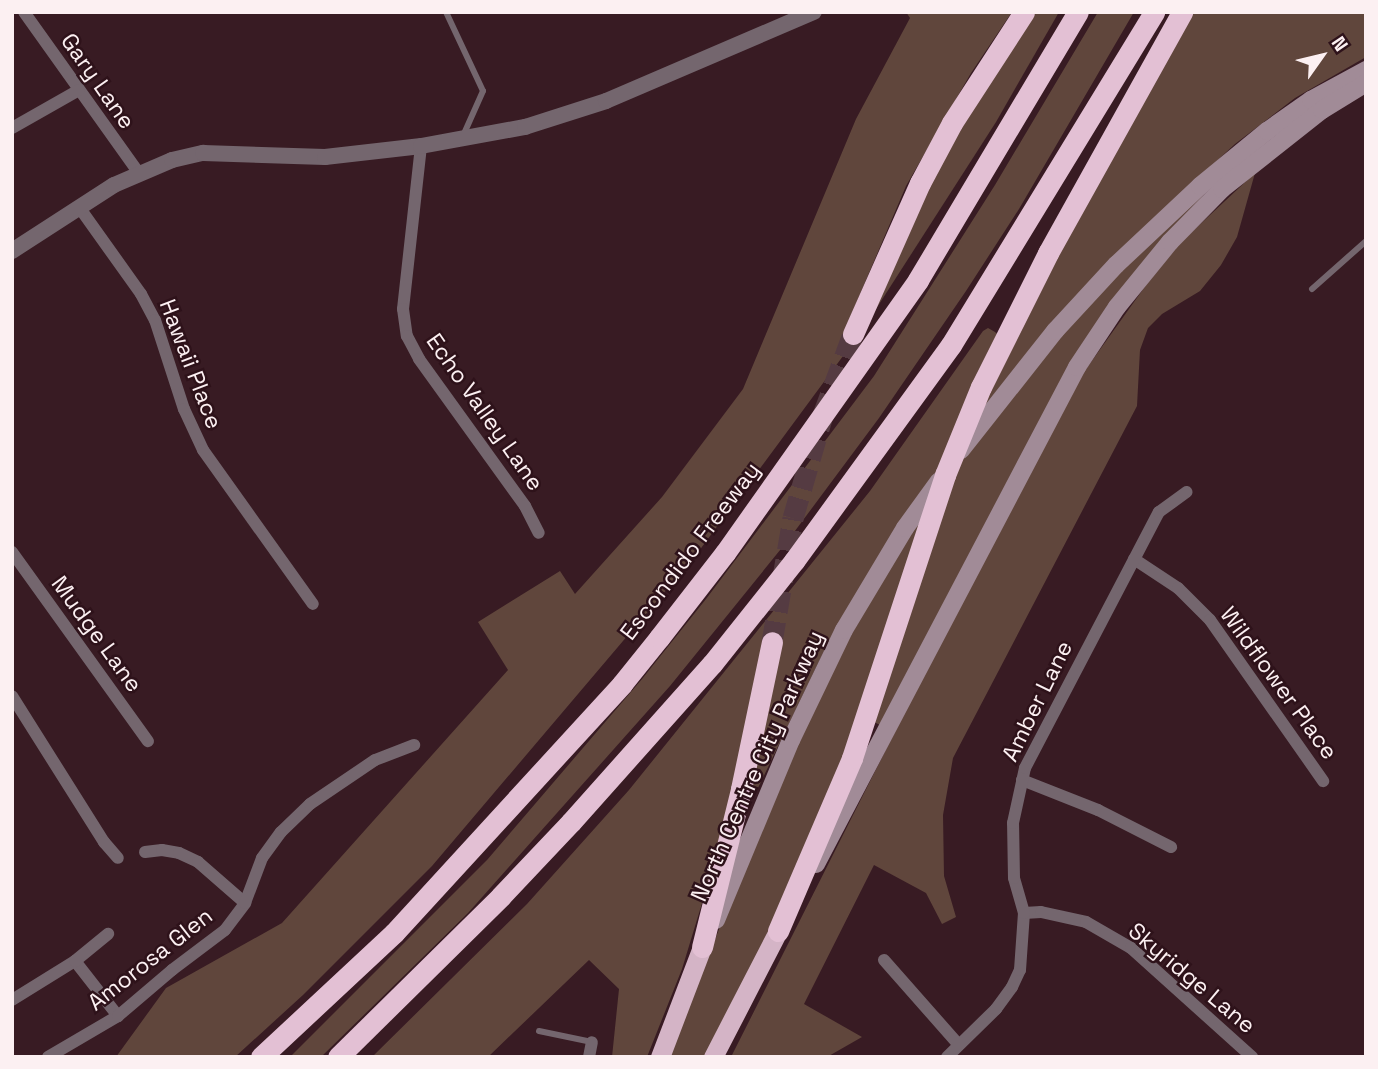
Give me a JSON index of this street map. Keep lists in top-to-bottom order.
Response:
{
  "streets": {
    "highway": ["Escondido Freeway", "North Centre City Parkway"],
    "street": [
      "Gary Lane",
      "Hawaii Place",
      "Echo Valley Lane",
      "Mudge Lane",
      "Wildflower Place",
      "Amber Lane",
      "Amorosa Glen",
      "Skyridge Lane"
    ]
  },
  "crossings": [
    ["Wildflower Place", "Amber Lane"],
    ["Amber Lane", "Skyridge Lane"]
  ],
  "north": "top right"
}
